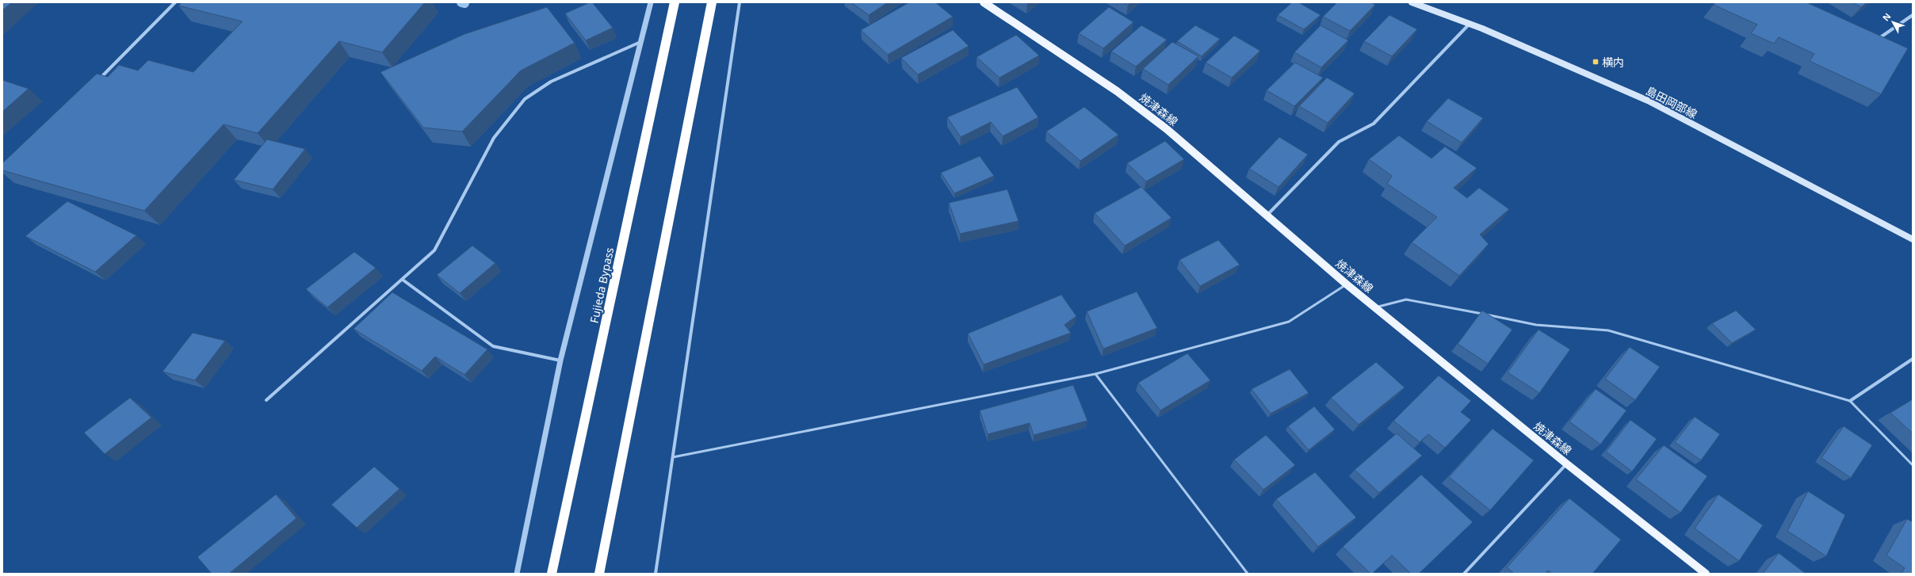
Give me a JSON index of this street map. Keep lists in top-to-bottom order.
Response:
{
  "streets": {
    "highway": ["Fujieda Bypass"],
    "main road": ["島田岡部線", "焼津森線"]
  },
  "places": {
    "transit": ["横内"]
  },
  "north": "top left"
}
